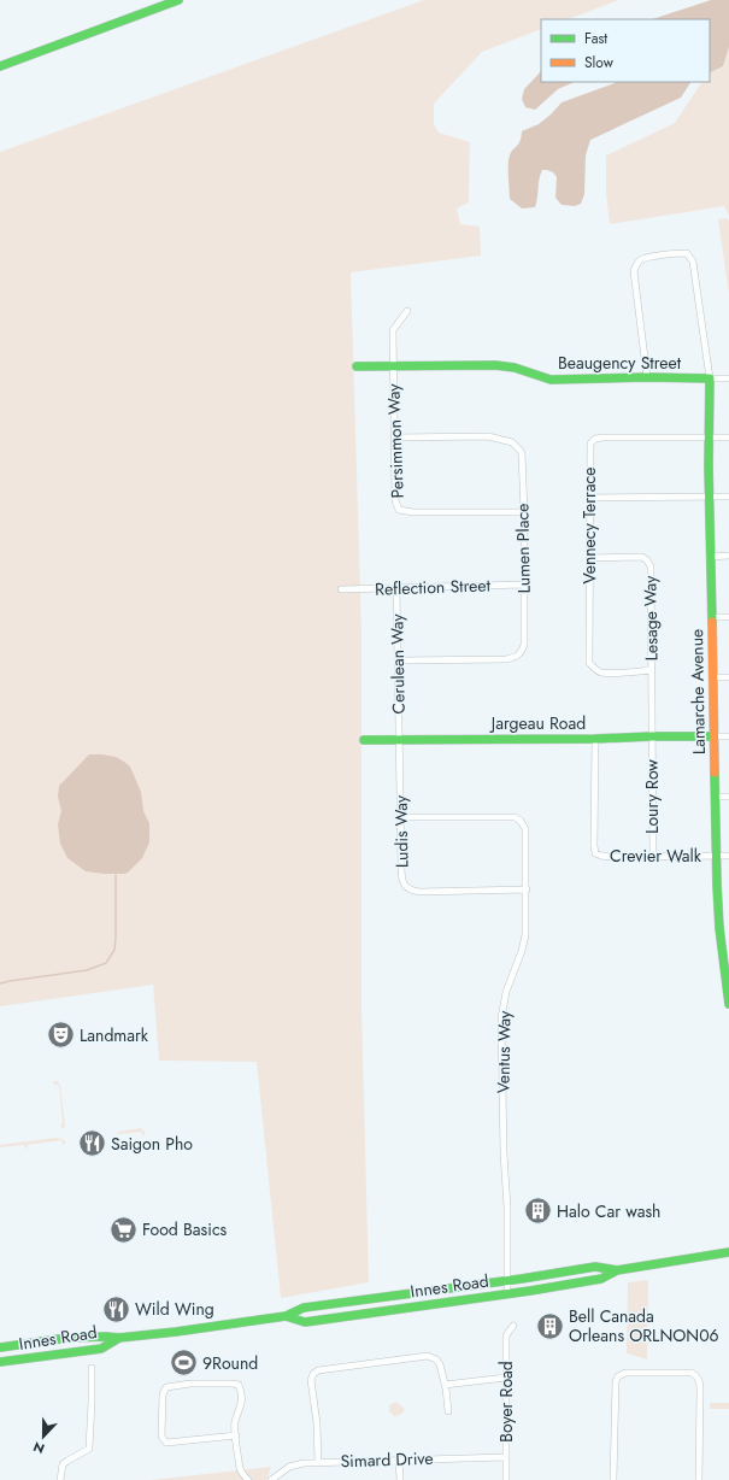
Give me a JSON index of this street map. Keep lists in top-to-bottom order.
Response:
{
  "streets": {
    "main road": [
      "Beaugency Street",
      "Lamarche Avenue",
      "Jargeau Road",
      "Innes Road"
    ],
    "street": [
      "Persimmon Way",
      "Vennecy Terrace",
      "Lumen Place",
      "Reflection Street",
      "Lesage Way",
      "Cerulean Way",
      "Loury Row",
      "Ludis Way",
      "Crevier Walk",
      "Ventus Way",
      "Boyer Road",
      "Simard Drive"
    ]
  },
  "crossings": [
    ["Beaugency Street", "Persimmon Way"],
    ["Beaugency Street", "Lamarche Avenue"],
    ["Persimmon Way", "Lumen Place"],
    ["Vennecy Terrace", "Lesage Way"],
    ["Vennecy Terrace", "Lamarche Avenue"],
    ["Lumen Place", "Reflection Street"],
    ["Lumen Place", "Cerulean Way"],
    ["Reflection Street", "Cerulean Way"],
    ["Lesage Way", "Jargeau Road"],
    ["Lesage Way", "Loury Row"],
    ["Cerulean Way", "Jargeau Road"],
    ["Cerulean Way", "Ludis Way"],
    ["Lamarche Avenue", "Jargeau Road"],
    ["Lamarche Avenue", "Crevier Walk"],
    ["Jargeau Road", "Loury Row"],
    ["Jargeau Road", "Ludis Way"],
    ["Jargeau Road", "Crevier Walk"],
    ["Loury Row", "Crevier Walk"],
    ["Ludis Way", "Ventus Way"],
    ["Ventus Way", "Innes Road"],
    ["Boyer Road", "Simard Drive"]
  ],
  "places": {
    "theatre": ["Landmark"],
    "restaurant": ["Saigon Pho", "Wild Wing"],
    "building": ["Halo Car wash", "Bell Canada Orleans ORLNON06"],
    "supermarket": ["Food Basics"],
    "sports": ["9Round"]
  },
  "legend": ["Fast", "Slow"],
  "north": "bottom"
}
